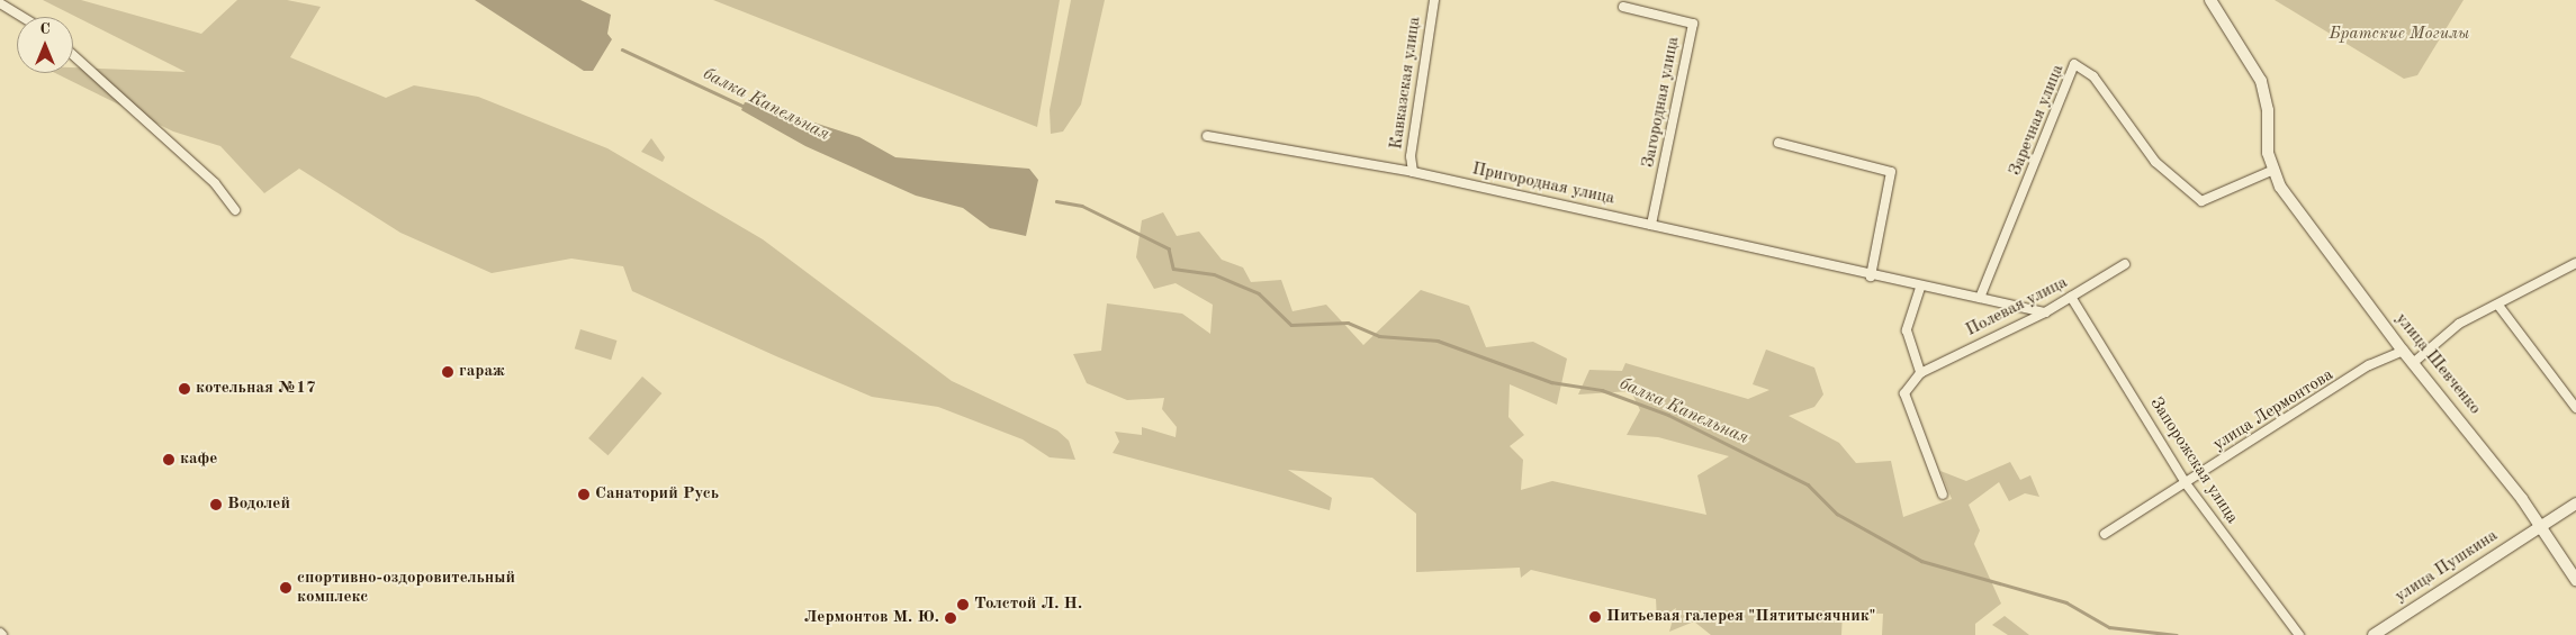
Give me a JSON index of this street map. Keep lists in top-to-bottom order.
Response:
{
  "streets": {
    "street": [
      "Кавказская улица",
      "Загородная улица",
      "Заречная улица",
      "Пригородная улица",
      "Полевая улица",
      "улица Шевченко",
      "улица Лермонтова",
      "Запорожская улица",
      "улица Пушкина"
    ]
  },
  "crossings": [
    ["Кавказская улица", "Пригородная улица"],
    ["Загородная улица", "Пригородная улица"],
    ["Заречная улица", "Пригородная улица"],
    ["Заречная улица", "улица Шевченко"],
    ["Пригородная улица", "Полевая улица"],
    ["Полевая улица", "Запорожская улица"],
    ["улица Шевченко", "улица Лермонтова"],
    ["улица Шевченко", "улица Пушкина"],
    ["улица Лермонтова", "Запорожская улица"]
  ],
  "water": ["балка Капельная"],
  "parks": ["Братские Могилы"],
  "places": [
    "гараж",
    "котельная №17",
    "кафе",
    "Санаторий Русь",
    "Водолей",
    "спортивно-оздоровительный комплекс",
    "Толстой Л. Н.",
    "Питьевая галерея \"Пятитысячник\"",
    "Лермонтов М. Ю."
  ],
  "north": "top"
}
